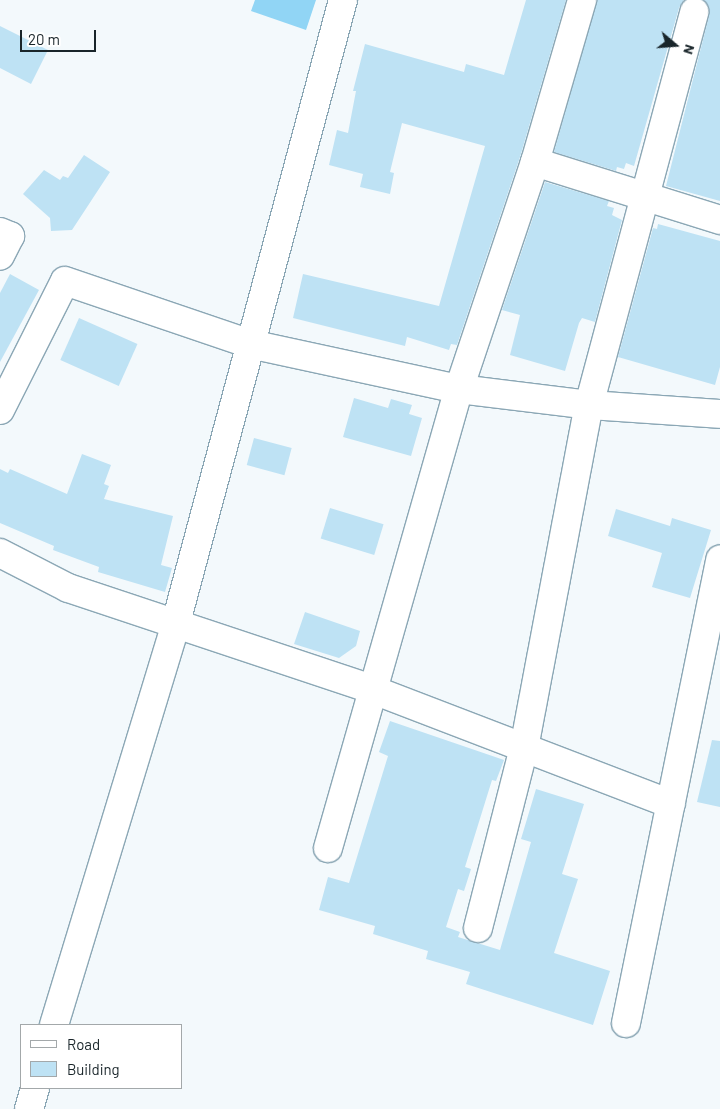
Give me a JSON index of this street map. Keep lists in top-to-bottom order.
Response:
{
  "legend": ["Road", "Building"],
  "scale_bar": "20 m",
  "north": "right"
}
